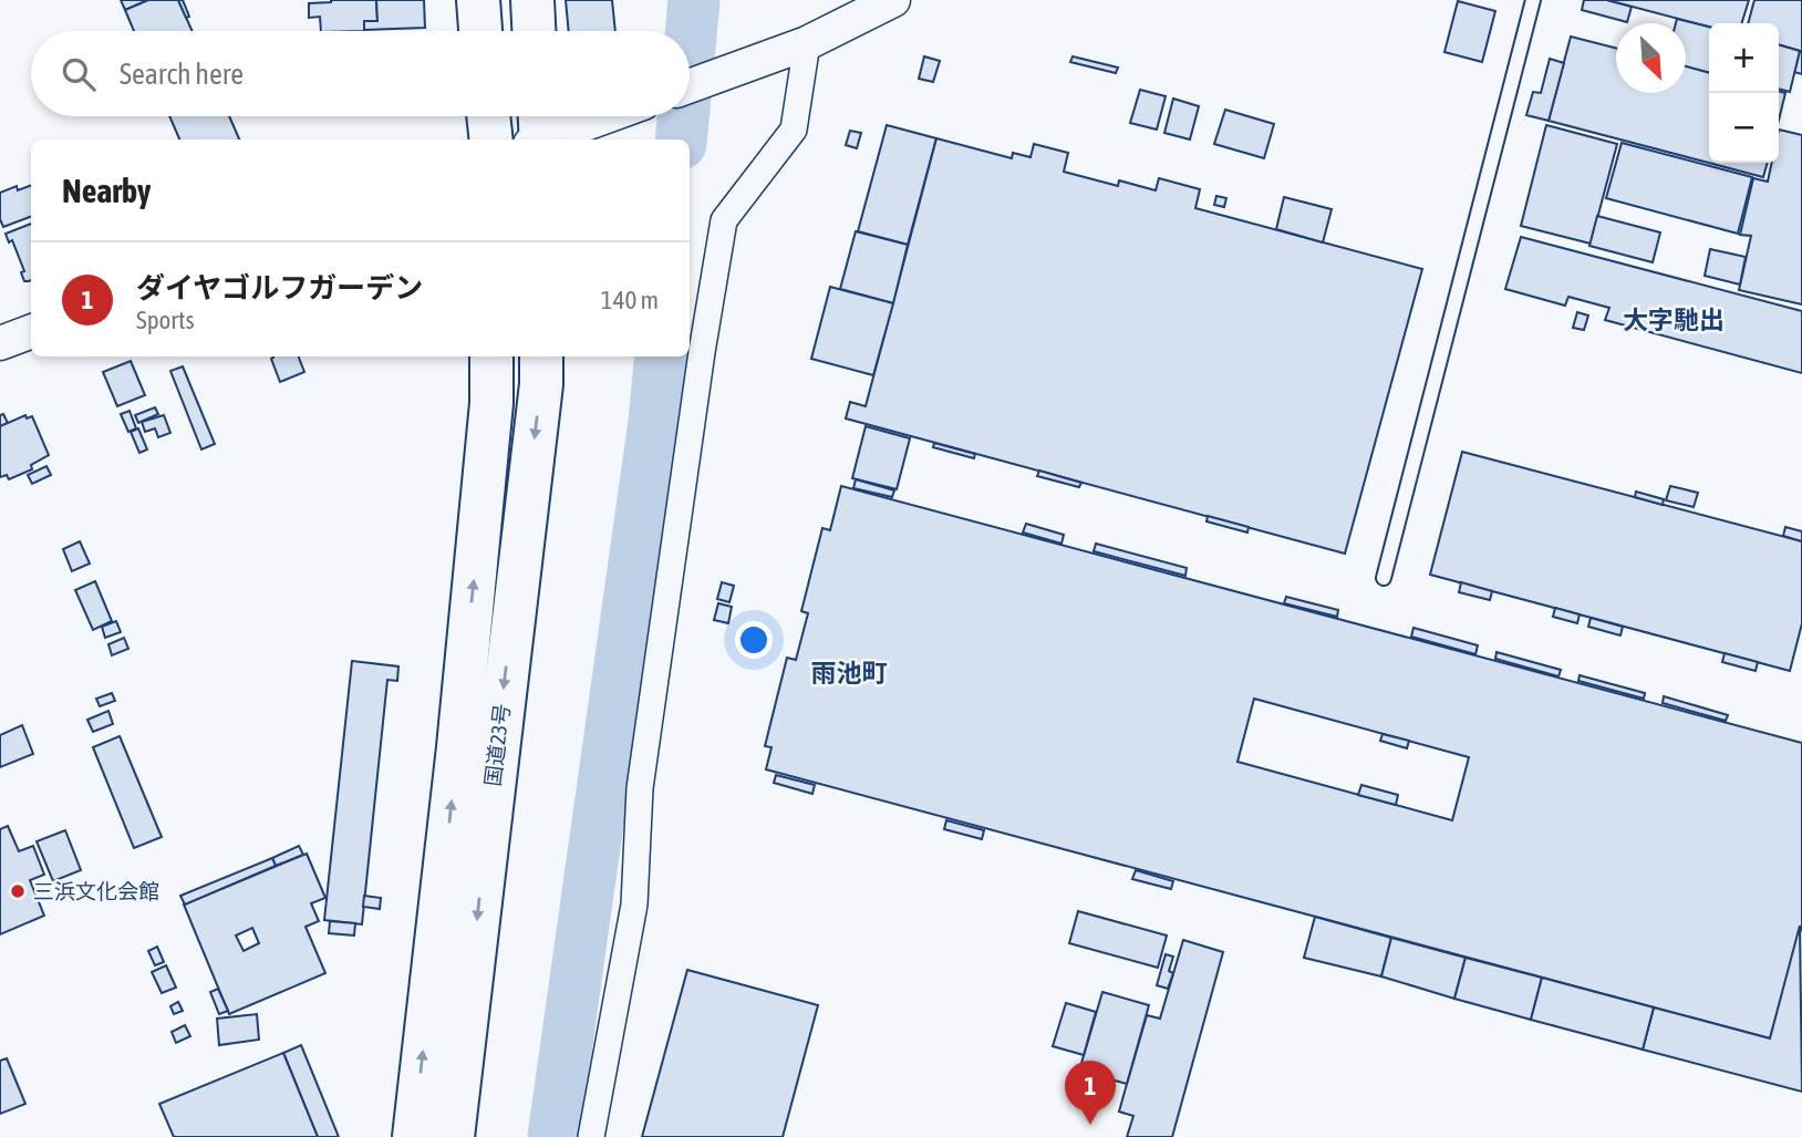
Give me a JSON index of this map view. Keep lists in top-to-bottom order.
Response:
{
  "streets": {
    "highway": ["国道23号"]
  },
  "districts": ["大字馳出", "雨池町"],
  "places": ["三浜文化会館"],
  "north": "bottom right",
  "page": {
    "map_buttons": ["+", "−"],
    "search": "Search here",
    "heading": "Nearby",
    "list": [
      {
        "mark": "1",
        "name": "ダイヤゴルフガーデン",
        "note": "Sports",
        "value": "140 m"
      }
    ],
    "pins": "1"
  }
}
